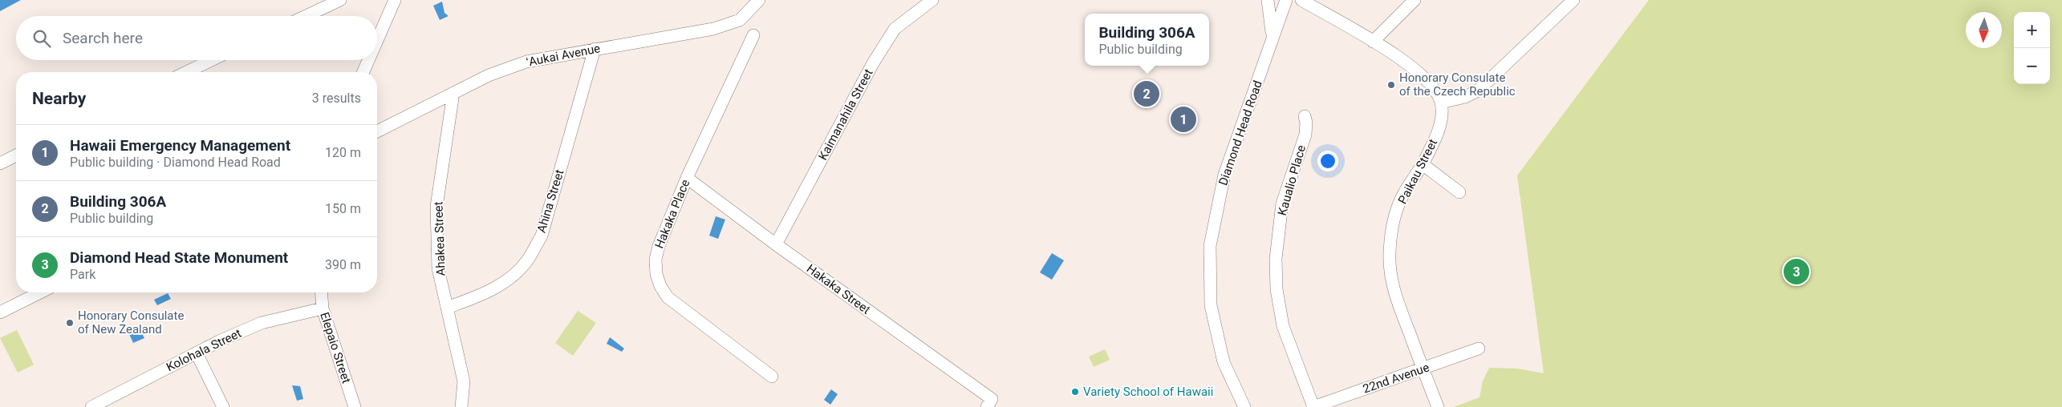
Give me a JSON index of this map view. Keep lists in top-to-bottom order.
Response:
{
  "streets": {
    "street": [
      "ʻAukai Avenue",
      "Kaimanahila Street",
      "Diamond Head Road",
      "Paikau Street",
      "Kaualio Place",
      "Ahina Street",
      "Hakaka Place",
      "Ahakea Street",
      "Hakaka Street",
      "Elepaio Street",
      "Kolohala Street",
      "22nd Avenue"
    ]
  },
  "crossings": [
    ["ʻAukai Avenue", "Ahina Street"],
    ["ʻAukai Avenue", "Ahakea Street"],
    ["Kaimanahila Street", "Hakaka Street"],
    ["Paikau Street", "22nd Avenue"],
    ["Kaualio Place", "22nd Avenue"],
    ["Ahina Street", "Ahakea Street"],
    ["Hakaka Place", "Hakaka Street"],
    ["Elepaio Street", "Kolohala Street"]
  ],
  "places": ["Honorary Consulate of the Czech Republic", "Honorary Consulate of New Zealand", "Variety School of Hawaii"],
  "north": "bottom",
  "page": {
    "map_buttons": ["+", "−"],
    "popup": ["Building 306A", "Public building"],
    "search": "Search here",
    "heading": ["Nearby", "3 results"],
    "pins": ["2", "1", "3"],
    "list": [
      {
        "mark": "1",
        "name": "Hawaii Emergency Management",
        "note": "Public building · Diamond Head Road",
        "value": "120 m"
      },
      {
        "mark": "2",
        "name": "Building 306A",
        "note": "Public building",
        "value": "150 m"
      },
      {
        "mark": "3",
        "name": "Diamond Head State Monument",
        "note": "Park",
        "value": "390 m"
      }
    ]
  }
}
